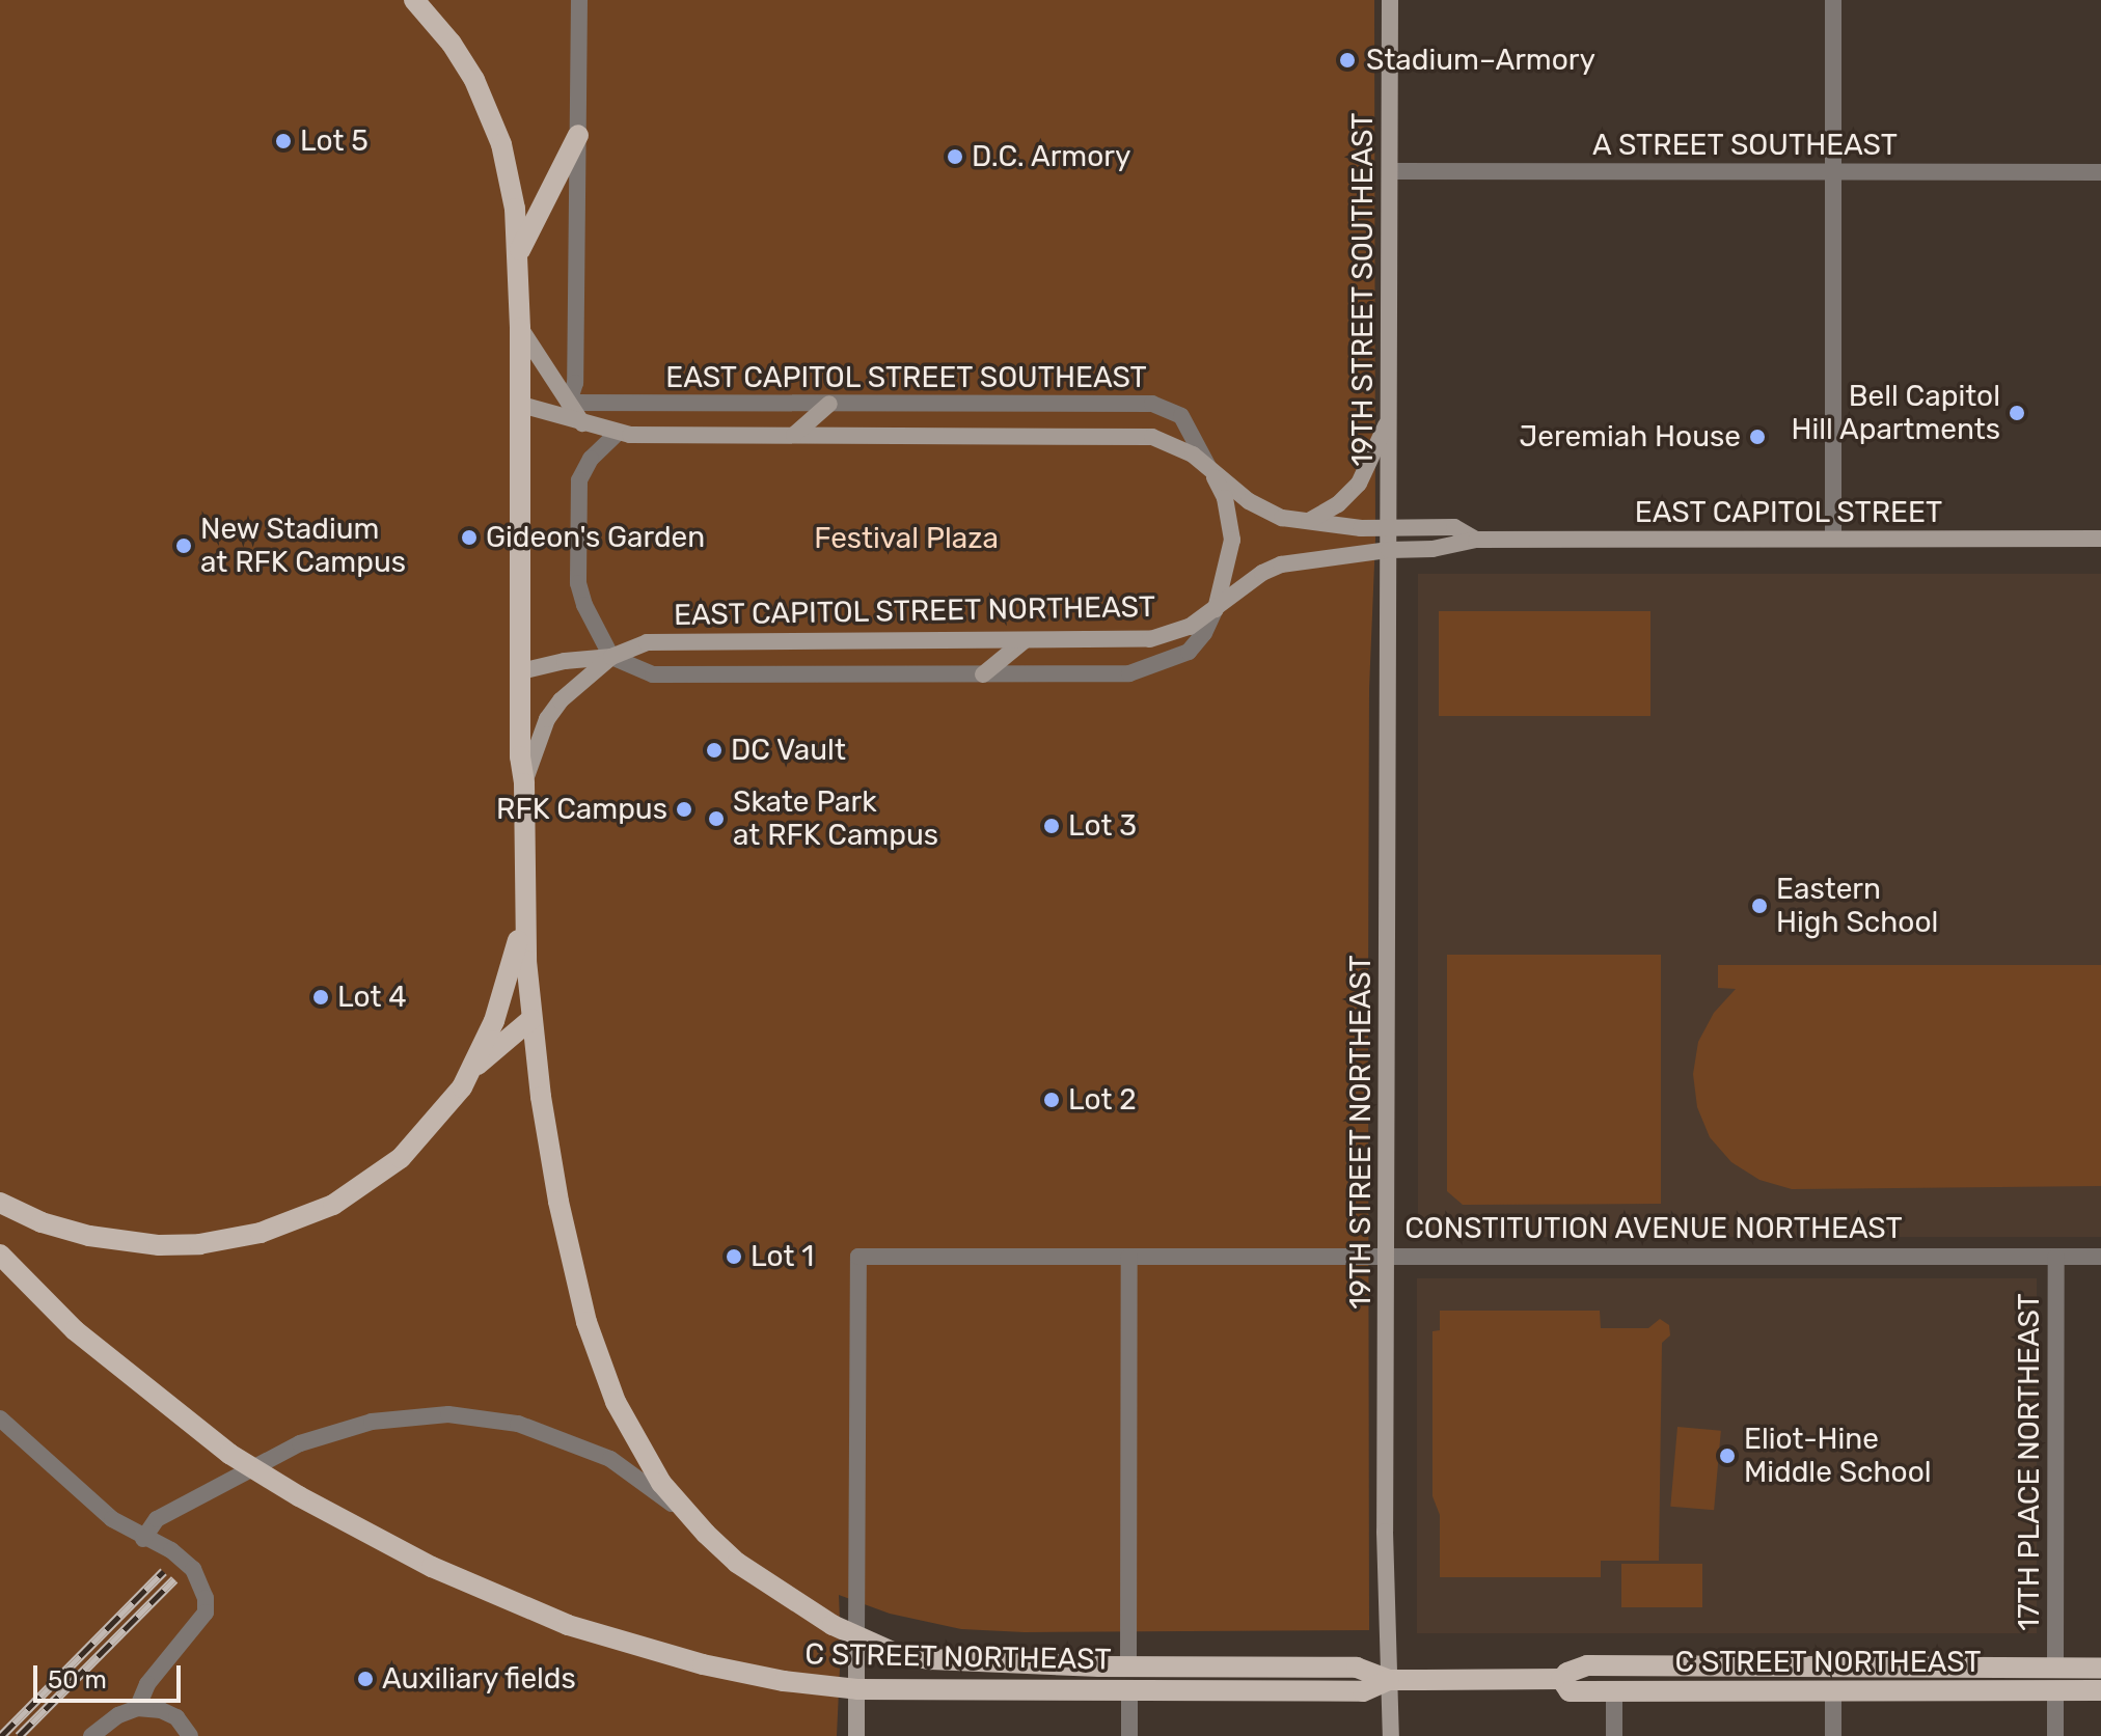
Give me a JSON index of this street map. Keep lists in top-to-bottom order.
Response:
{
  "streets": {
    "main road": [
      "19TH STREET SOUTHEAST",
      "EAST CAPITOL STREET SOUTHEAST",
      "EAST CAPITOL STREET",
      "EAST CAPITOL STREET NORTHEAST",
      "19TH STREET NORTHEAST",
      "C STREET NORTHEAST"
    ],
    "street": ["A STREET SOUTHEAST", "CONSTITUTION AVENUE NORTHEAST", "17TH PLACE NORTHEAST"]
  },
  "crossings": [
    ["A STREET SOUTHEAST", "19TH STREET SOUTHEAST"],
    ["19TH STREET SOUTHEAST", "EAST CAPITOL STREET SOUTHEAST"],
    ["19TH STREET SOUTHEAST", "19TH STREET NORTHEAST"],
    ["EAST CAPITOL STREET SOUTHEAST", "EAST CAPITOL STREET"],
    ["EAST CAPITOL STREET SOUTHEAST", "EAST CAPITOL STREET NORTHEAST"],
    ["EAST CAPITOL STREET SOUTHEAST", "19TH STREET NORTHEAST"],
    ["EAST CAPITOL STREET", "EAST CAPITOL STREET NORTHEAST"],
    ["EAST CAPITOL STREET NORTHEAST", "19TH STREET NORTHEAST"],
    ["19TH STREET NORTHEAST", "CONSTITUTION AVENUE NORTHEAST"],
    ["19TH STREET NORTHEAST", "C STREET NORTHEAST"],
    ["CONSTITUTION AVENUE NORTHEAST", "17TH PLACE NORTHEAST"],
    ["CONSTITUTION AVENUE NORTHEAST", "C STREET NORTHEAST"],
    ["17TH PLACE NORTHEAST", "C STREET NORTHEAST"]
  ],
  "parks": ["Festival Plaza"],
  "places": [
    "Stadium–Armory",
    "Lot 5",
    "D.C. Armory",
    "Bell Capitol Hill Apartments",
    "Jeremiah House",
    "Gideon's Garden",
    "New Stadium at RFK Campus",
    "DC Vault",
    "RFK Campus",
    "Skate Park at RFK Campus",
    "Lot 3",
    "Eastern High School",
    "Lot 4",
    "Lot 2",
    "Lot 1",
    "Eliot-Hine Middle School",
    "Auxiliary fields"
  ],
  "scale_bar": "50 m"
}
